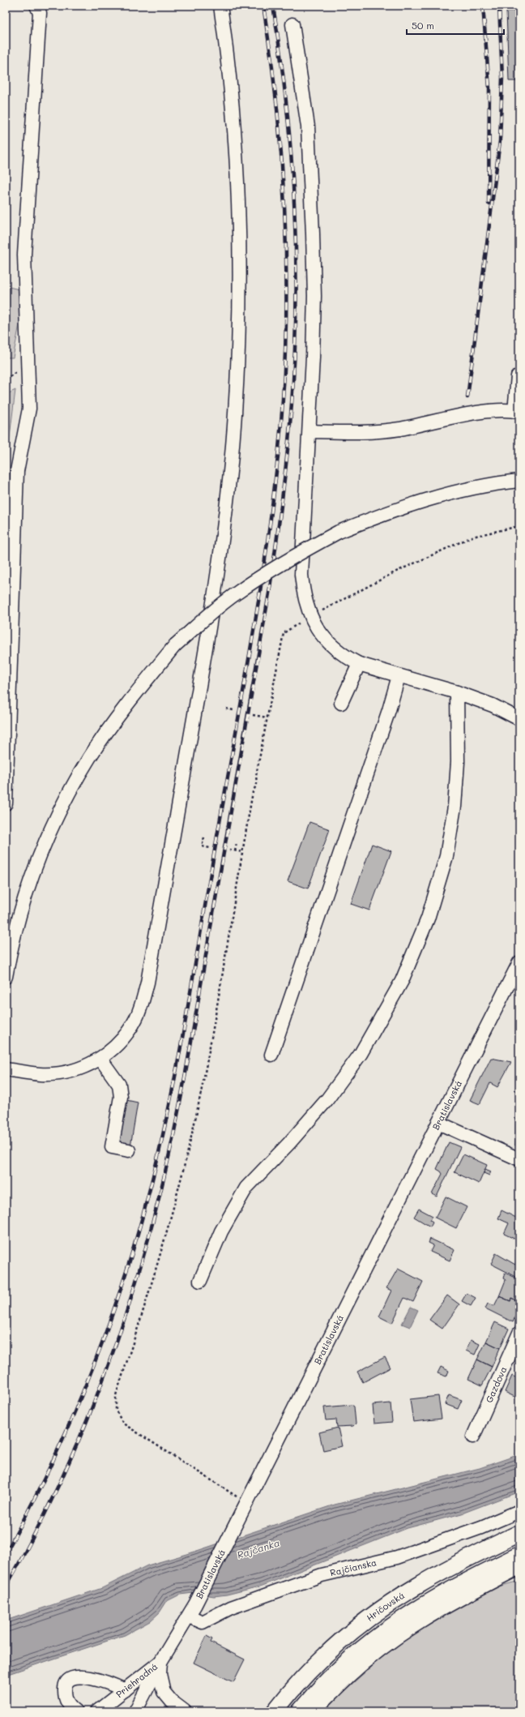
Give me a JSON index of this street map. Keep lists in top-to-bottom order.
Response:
{
  "streets": {
    "main road": ["Hričovská"],
    "street": [
      "Bratislavská",
      "Gazdova",
      "Rajčianska",
      "Priehradná"
    ]
  },
  "crossings": [
    ["Bratislavská", "Rajčianska"],
    ["Bratislavská", "Priehradná"]
  ],
  "water": ["Rajčanka"],
  "scale_bar": "50 m"
}
